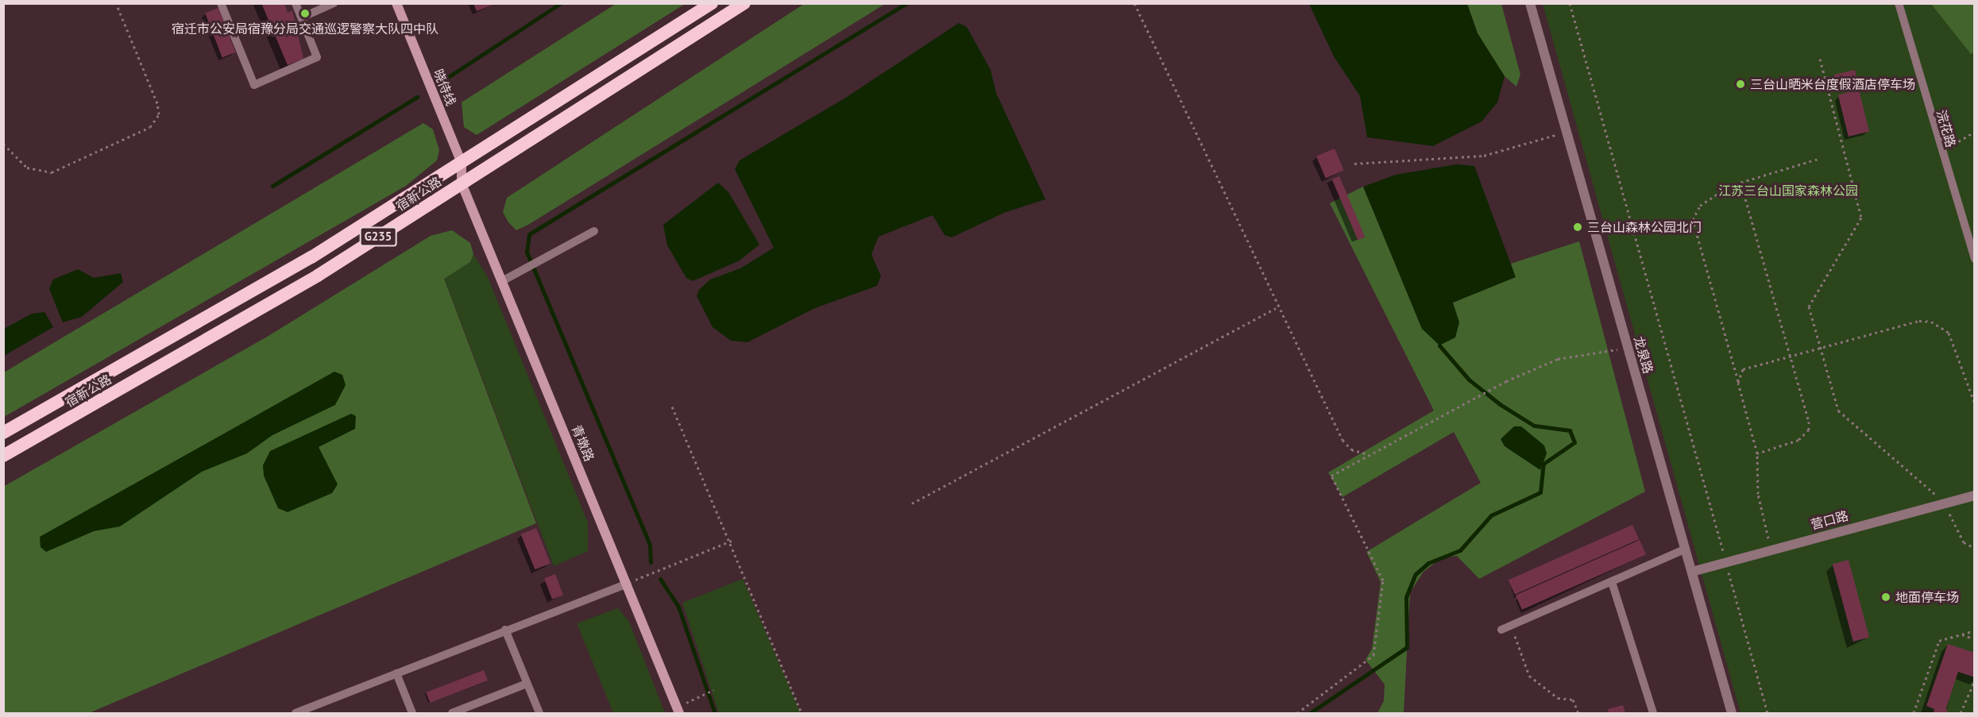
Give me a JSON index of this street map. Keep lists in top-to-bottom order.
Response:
{
  "streets": {
    "highway": ["宿新公路", "G235"],
    "main road": ["晓侍线", "青墩路"],
    "street": ["龙泉路", "营口路"],
    "lane": ["浣花路"]
  },
  "crossings": [
    ["晓侍线", "宿新公路"],
    ["晓侍线", "青墩路"],
    ["宿新公路", "青墩路"],
    ["龙泉路", "营口路"]
  ],
  "parks": ["江苏三台山国家森林公园"],
  "places": [
    "宿迁市公安局宿豫分局交通巡逻警察大队四中队",
    "三台山晒米台度假酒店停车场",
    "三台山森林公园北门",
    "地面停车场"
  ]
}
